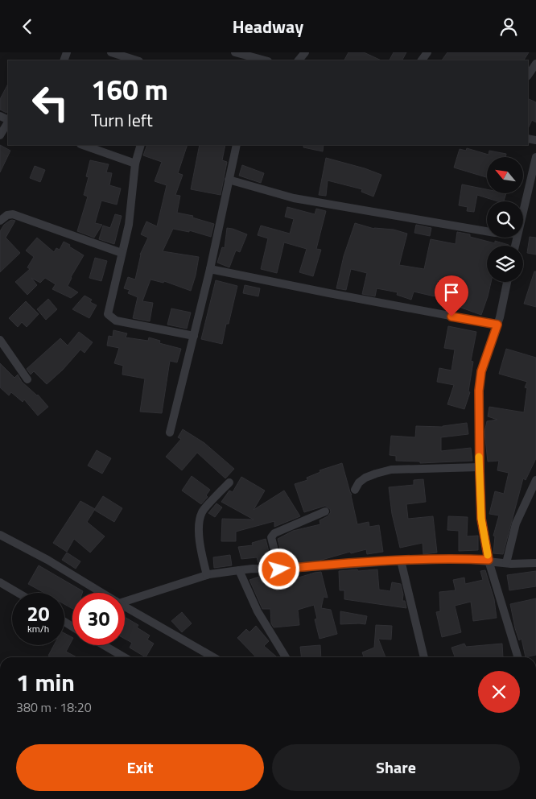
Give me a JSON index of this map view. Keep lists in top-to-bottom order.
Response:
{
  "north": "top left",
  "page": {
    "header": "Headway",
    "turn": ["160 m", "Turn left"],
    "speed": "20 km/h",
    "limit": "30",
    "heading": ["1 min", "380 m · 18:20"],
    "buttons": ["Exit", "Share"]
  }
}
